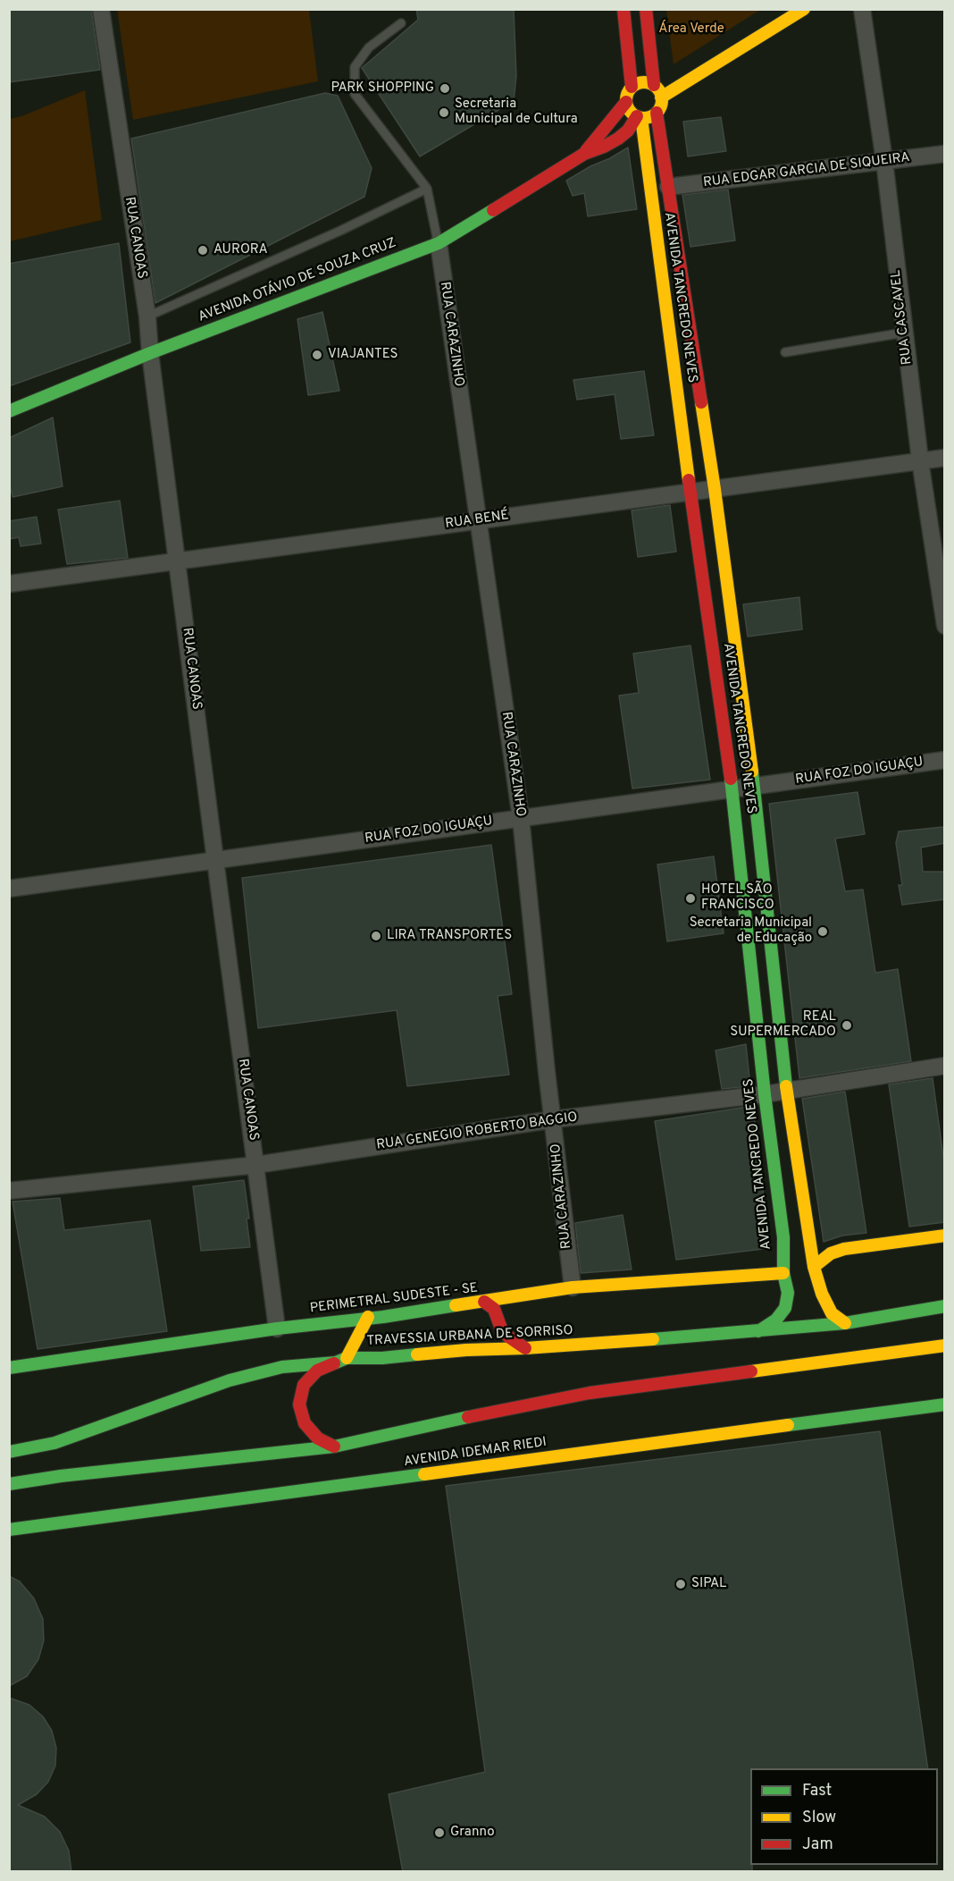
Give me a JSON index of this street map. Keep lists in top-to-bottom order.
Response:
{
  "streets": {
    "main road": [
      "AVENIDA OTÁVIO DE SOUZA CRUZ",
      "AVENIDA TANCREDO NEVES",
      "PERIMETRAL SUDESTE - SE",
      "TRAVESSIA URBANA DE SORRISO",
      "AVENIDA IDEMAR RIEDI"
    ],
    "street": [
      "RUA EDGAR GARCIA DE SIQUEIRA",
      "RUA CANOAS",
      "RUA CASCAVEL",
      "RUA CARAZINHO",
      "RUA BENÉ",
      "RUA FOZ DO IGUAÇU",
      "RUA GENEGIO ROBERTO BAGGIO"
    ]
  },
  "crossings": [
    ["RUA EDGAR GARCIA DE SIQUEIRA", "AVENIDA TANCREDO NEVES"],
    ["RUA EDGAR GARCIA DE SIQUEIRA", "RUA CASCAVEL"],
    ["RUA CANOAS", "AVENIDA OTÁVIO DE SOUZA CRUZ"],
    ["RUA CANOAS", "RUA BENÉ"],
    ["RUA CANOAS", "RUA FOZ DO IGUAÇU"],
    ["RUA CANOAS", "RUA GENEGIO ROBERTO BAGGIO"],
    ["RUA CANOAS", "PERIMETRAL SUDESTE - SE"],
    ["AVENIDA OTÁVIO DE SOUZA CRUZ", "AVENIDA TANCREDO NEVES"],
    ["AVENIDA OTÁVIO DE SOUZA CRUZ", "RUA CARAZINHO"],
    ["AVENIDA TANCREDO NEVES", "RUA BENÉ"],
    ["AVENIDA TANCREDO NEVES", "RUA FOZ DO IGUAÇU"],
    ["AVENIDA TANCREDO NEVES", "RUA GENEGIO ROBERTO BAGGIO"],
    ["AVENIDA TANCREDO NEVES", "PERIMETRAL SUDESTE - SE"],
    ["AVENIDA TANCREDO NEVES", "TRAVESSIA URBANA DE SORRISO"],
    ["RUA CASCAVEL", "RUA BENÉ"],
    ["RUA CARAZINHO", "RUA BENÉ"],
    ["RUA CARAZINHO", "RUA FOZ DO IGUAÇU"],
    ["RUA CARAZINHO", "RUA GENEGIO ROBERTO BAGGIO"],
    ["RUA CARAZINHO", "PERIMETRAL SUDESTE - SE"]
  ],
  "parks": ["Área Verde"],
  "places": [
    "PARK SHOPPING",
    "Secretaria Municipal de Cultura",
    "AURORA",
    "VIAJANTES",
    "HOTEL SÃO FRANCISCO",
    "Secretaria Municipal de Educação",
    "LIRA TRANSPORTES",
    "REAL SUPERMERCADO",
    "SIPAL",
    "Granno"
  ],
  "legend": ["Fast", "Slow", "Jam"]
}
